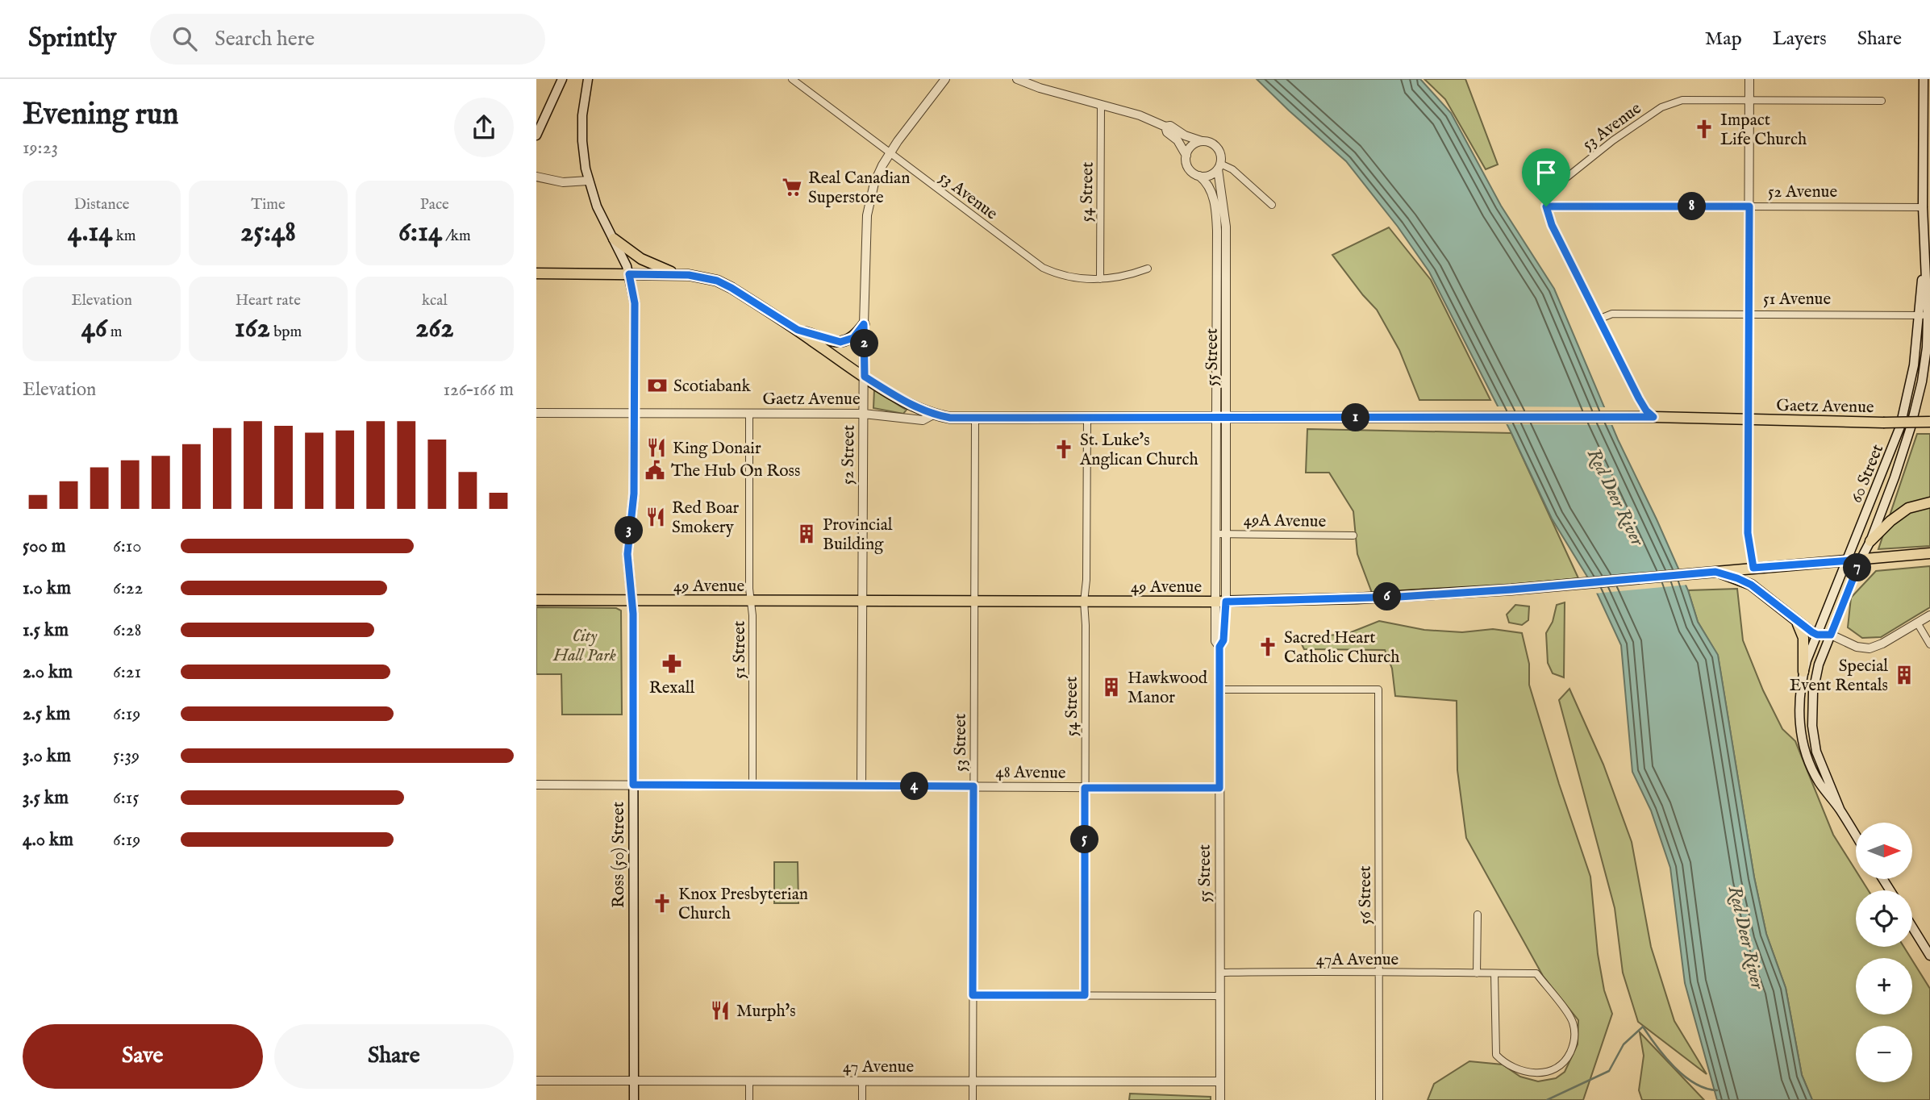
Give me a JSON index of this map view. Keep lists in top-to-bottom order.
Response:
{
  "streets": {
    "main road": [
      "Gaetz Avenue",
      "60 Street",
      "49 Avenue",
      "Ross (50) Street"
    ],
    "street": [
      "53 Avenue",
      "52 Avenue",
      "54 Street",
      "51 Avenue",
      "55 Street",
      "52 Street",
      "49A Avenue",
      "51 Street",
      "53 Street",
      "48 Avenue",
      "56 Street",
      "47A Avenue",
      "47 Avenue"
    ]
  },
  "crossings": [
    ["53 Avenue", "52 Avenue"],
    ["53 Avenue", "54 Street"],
    ["53 Avenue", "52 Street"],
    ["52 Avenue", "60 Street"],
    ["54 Street", "Gaetz Avenue"],
    ["54 Street", "49 Avenue"],
    ["54 Street", "48 Avenue"],
    ["51 Avenue", "60 Street"],
    ["55 Street", "Gaetz Avenue"],
    ["55 Street", "49A Avenue"],
    ["55 Street", "49 Avenue"],
    ["55 Street", "48 Avenue"],
    ["55 Street", "56 Street"],
    ["55 Street", "47A Avenue"],
    ["55 Street", "47 Avenue"],
    ["Gaetz Avenue", "52 Street"],
    ["Gaetz Avenue", "51 Street"],
    ["Gaetz Avenue", "53 Street"],
    ["Gaetz Avenue", "Ross (50) Street"],
    ["52 Street", "49 Avenue"],
    ["52 Street", "48 Avenue"],
    ["60 Street", "49 Avenue"],
    ["49 Avenue", "51 Street"],
    ["49 Avenue", "53 Street"],
    ["49 Avenue", "Ross (50) Street"],
    ["51 Street", "48 Avenue"],
    ["53 Street", "48 Avenue"],
    ["53 Street", "47 Avenue"],
    ["48 Avenue", "Ross (50) Street"],
    ["Ross (50) Street", "47 Avenue"],
    ["56 Street", "47A Avenue"]
  ],
  "water": ["Red Deer River"],
  "parks": ["City Hall Park"],
  "places": {
    "church": [
      "Impact Life Church",
      "St. Luke's Anglican Church",
      "Sacred Heart Catholic Church",
      "Knox Presbyterian Church"
    ],
    "supermarket": ["Real Canadian Superstore"],
    "bank": ["Scotiabank"],
    "restaurant": ["King Donair", "Red Boar Smokery", "Murph's"],
    "public building": ["The Hub On Ross"],
    "building": ["Provincial Building", "Special Event Rentals", "Hawkwood Manor"],
    "pharmacy": ["Rexall"]
  },
  "north": "right",
  "page": {
    "header": "Sprintly",
    "search": "Search here",
    "nav": ["Map", "Layers", "Share"],
    "heading": ["Evening run", "19:23"],
    "stats": [
      ["Distance", "4.14 km"],
      ["Time", "25:48"],
      ["Pace", "6:14 /km"],
      ["Elevation", "46 m"],
      ["Heart rate", "162 bpm"],
      ["kcal", "262"]
    ],
    "pins": [
      "8",
      "2",
      "1",
      "3",
      "7",
      "6",
      "4",
      "5"
    ],
    "chart": ["Elevation", "126–166 m"],
    "list": [
      {
        "name": "500 m",
        "note": "6:10"
      },
      {
        "name": "1.0 km",
        "note": "6:22"
      },
      {
        "name": "1.5 km",
        "note": "6:28"
      },
      {
        "name": "2.0 km",
        "note": "6:21"
      },
      {
        "name": "2.5 km",
        "note": "6:19"
      },
      {
        "name": "3.0 km",
        "note": "5:39"
      },
      {
        "name": "3.5 km",
        "note": "6:15"
      },
      {
        "name": "4.0 km",
        "note": "6:19"
      }
    ],
    "map_buttons": ["+", "−"],
    "buttons": ["Save", "Share"]
  }
}
